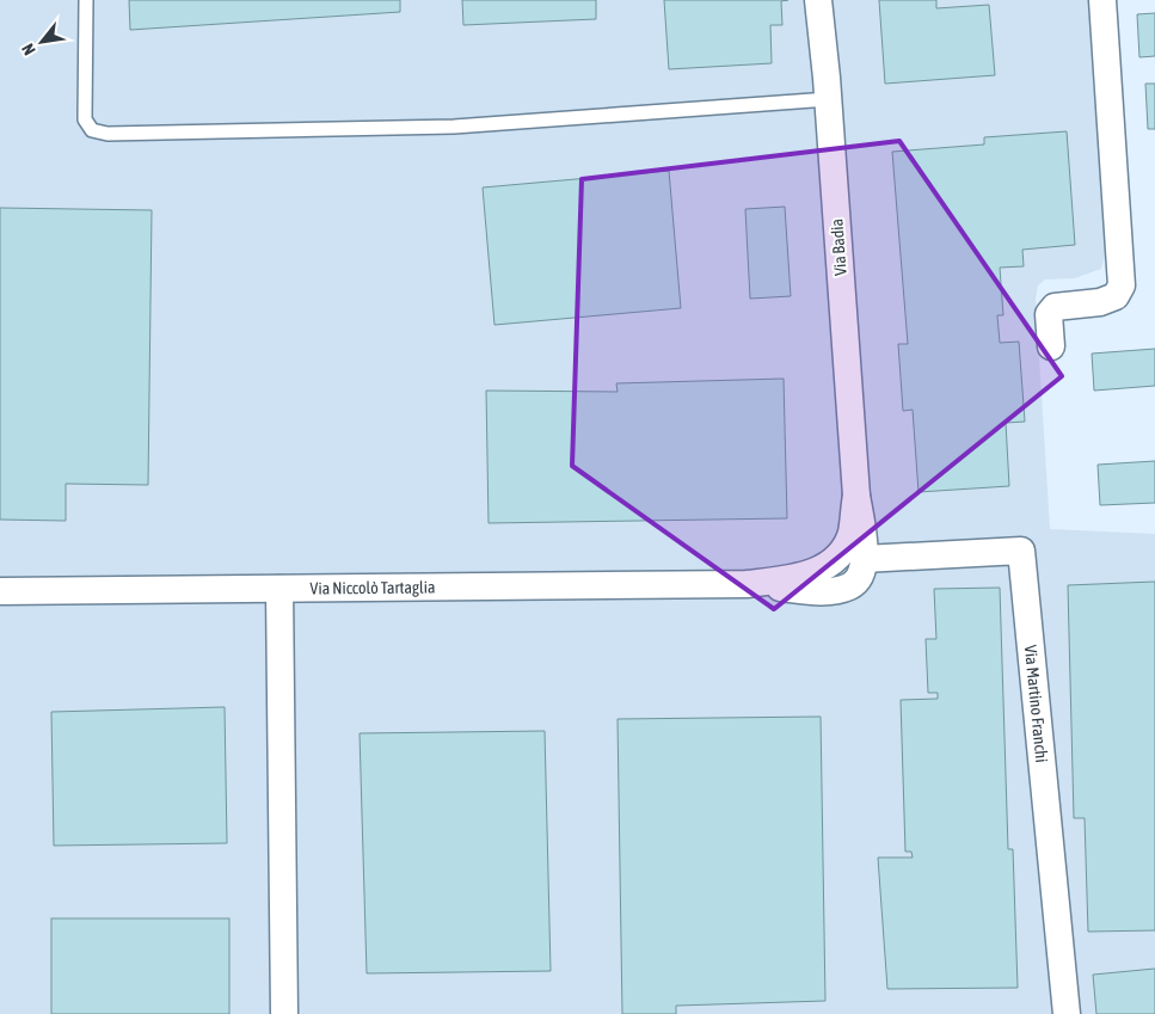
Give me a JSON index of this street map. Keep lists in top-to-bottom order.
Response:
{
  "streets": {
    "street": ["Via Badia", "Via Niccolò Tartaglia", "Via Martino Franchi"]
  },
  "crossings": [
    ["Via Badia", "Via Niccolò Tartaglia"],
    ["Via Badia", "Via Martino Franchi"],
    ["Via Niccolò Tartaglia", "Via Martino Franchi"]
  ],
  "north": "bottom left"
}
